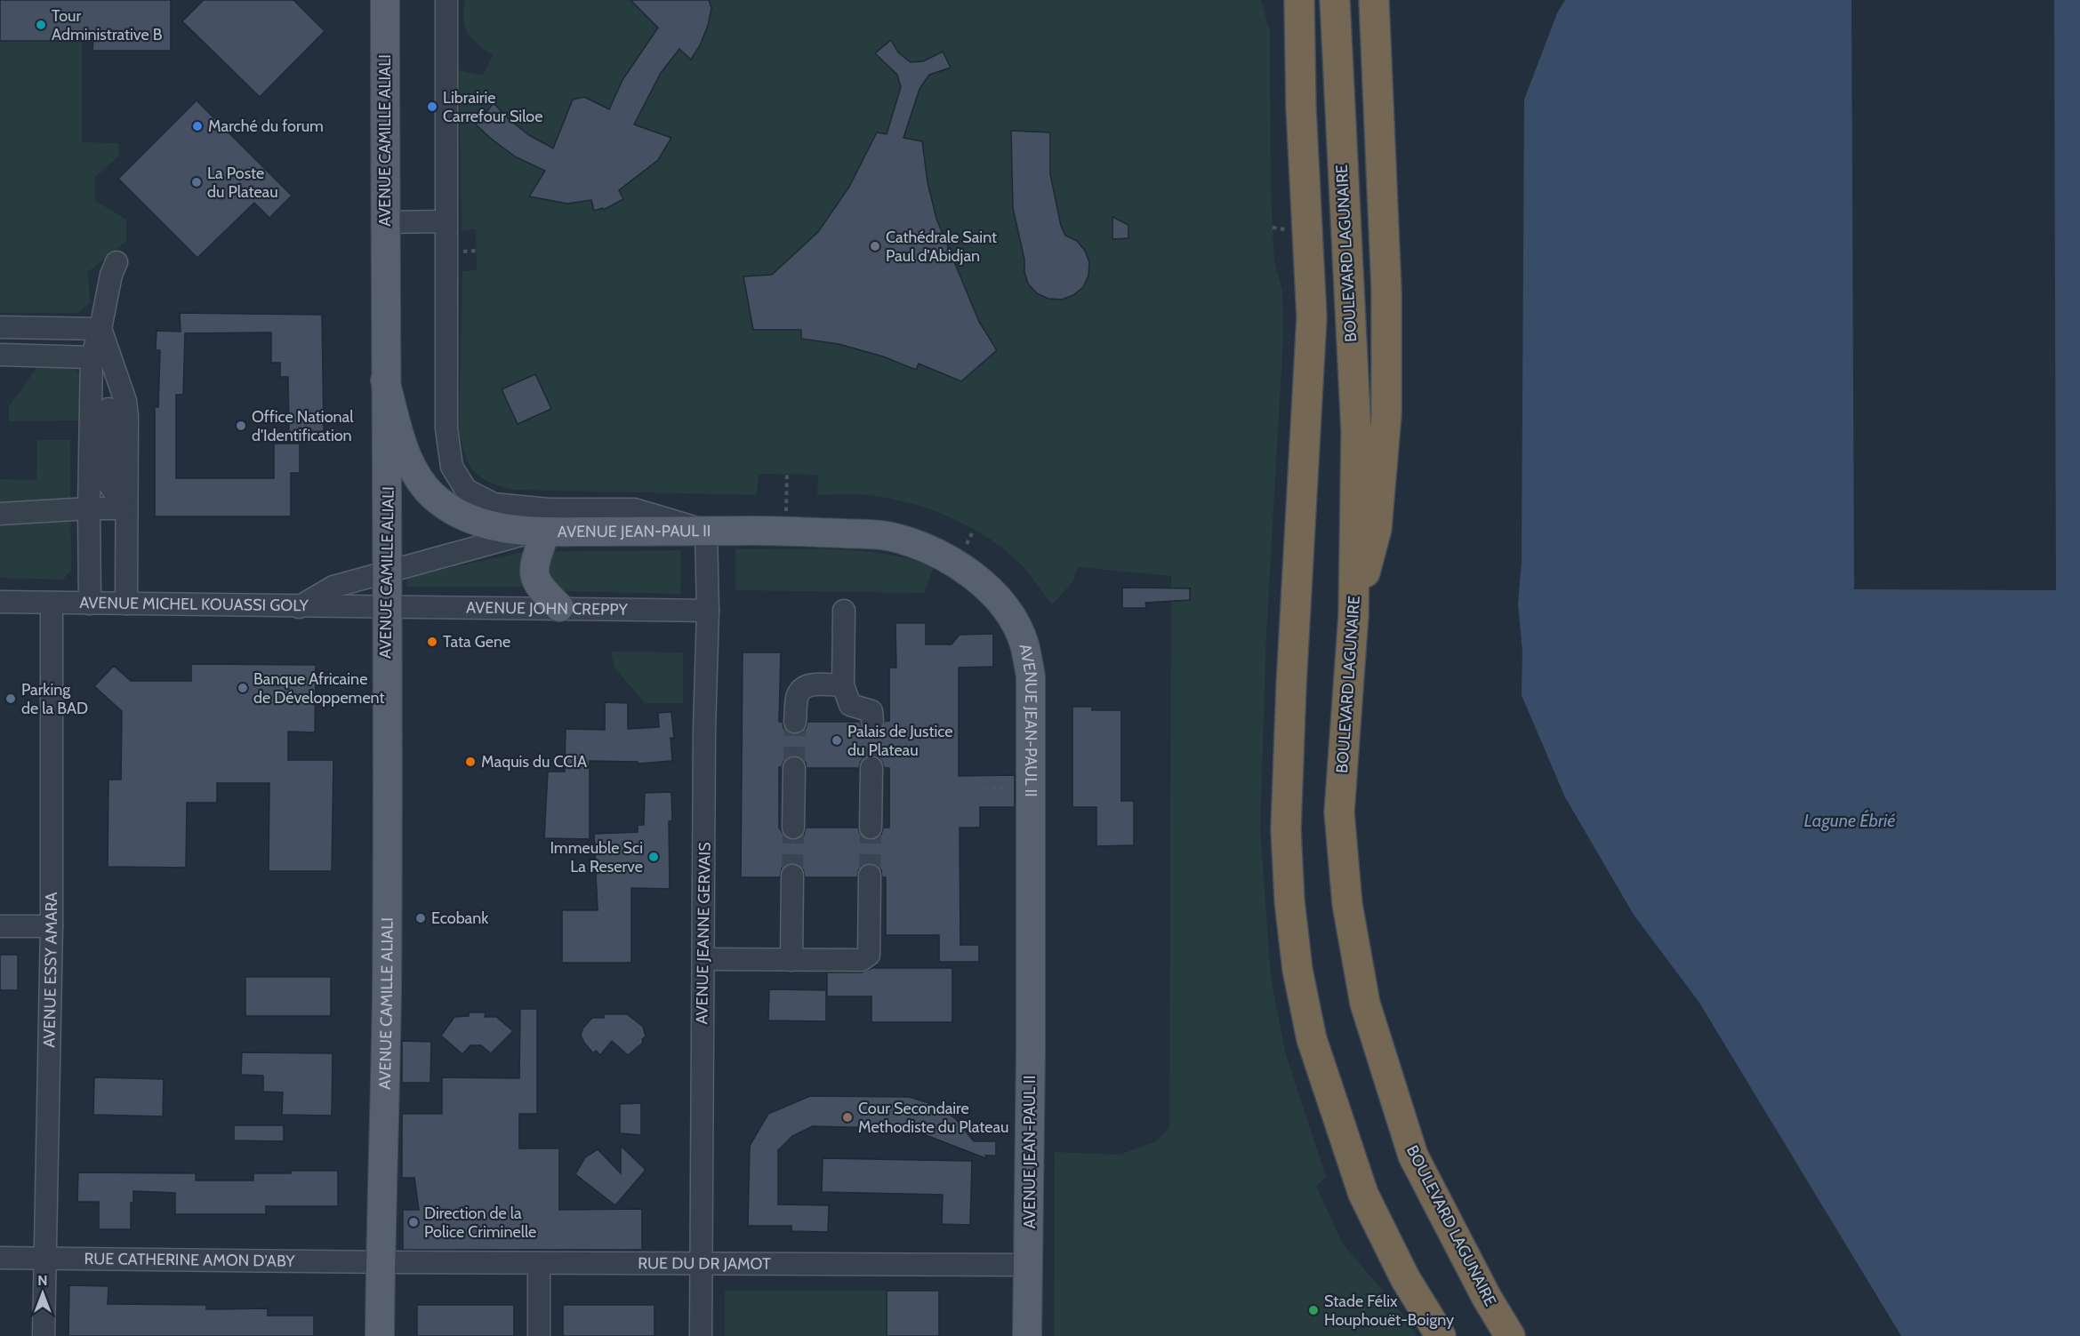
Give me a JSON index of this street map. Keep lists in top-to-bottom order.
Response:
{
  "streets": {
    "highway": ["BOULEVARD LAGUNAIRE"],
    "main road": ["AVENUE CAMILLE ALIALI", "AVENUE JEAN-PAUL II"],
    "street": [
      "AVENUE MICHEL KOUASSI GOLY",
      "AVENUE JOHN CREPPY",
      "AVENUE JEANNE GERVAIS",
      "AVENUE ESSY AMARA",
      "RUE CATHERINE AMON D'ABY",
      "RUE DU DR JAMOT"
    ]
  },
  "crossings": [
    ["AVENUE CAMILLE ALIALI", "AVENUE JEAN-PAUL II"],
    ["AVENUE CAMILLE ALIALI", "AVENUE MICHEL KOUASSI GOLY"],
    ["AVENUE CAMILLE ALIALI", "AVENUE JOHN CREPPY"],
    ["AVENUE CAMILLE ALIALI", "RUE CATHERINE AMON D'ABY"],
    ["AVENUE CAMILLE ALIALI", "RUE DU DR JAMOT"],
    ["AVENUE JEAN-PAUL II", "AVENUE MICHEL KOUASSI GOLY"],
    ["AVENUE JEAN-PAUL II", "AVENUE JEANNE GERVAIS"],
    ["AVENUE JEAN-PAUL II", "RUE DU DR JAMOT"],
    ["AVENUE MICHEL KOUASSI GOLY", "AVENUE JOHN CREPPY"],
    ["AVENUE MICHEL KOUASSI GOLY", "AVENUE ESSY AMARA"],
    ["AVENUE JOHN CREPPY", "AVENUE JEANNE GERVAIS"],
    ["AVENUE JEANNE GERVAIS", "RUE DU DR JAMOT"],
    ["AVENUE ESSY AMARA", "RUE CATHERINE AMON D'ABY"],
    ["RUE CATHERINE AMON D'ABY", "RUE DU DR JAMOT"]
  ],
  "water": ["Lagune Ébrié"],
  "places": [
    "Tour Administrative B",
    "Librairie Carrefour Siloe",
    "Marché du forum",
    "La Poste du Plateau",
    "Cathédrale Saint Paul d'Abidjan",
    "Office National d'Identification",
    "Tata Gene",
    "Banque Africaine de Développement",
    "Parking de la BAD",
    "Palais de Justice du Plateau",
    "Maquis du CCIA",
    "Immeuble Sci La Reserve",
    "Ecobank",
    "Cour Secondaire Methodiste du Plateau",
    "Direction de la Police Criminelle",
    "Stade Félix Houphouët-Boigny"
  ],
  "north": "top"
}
